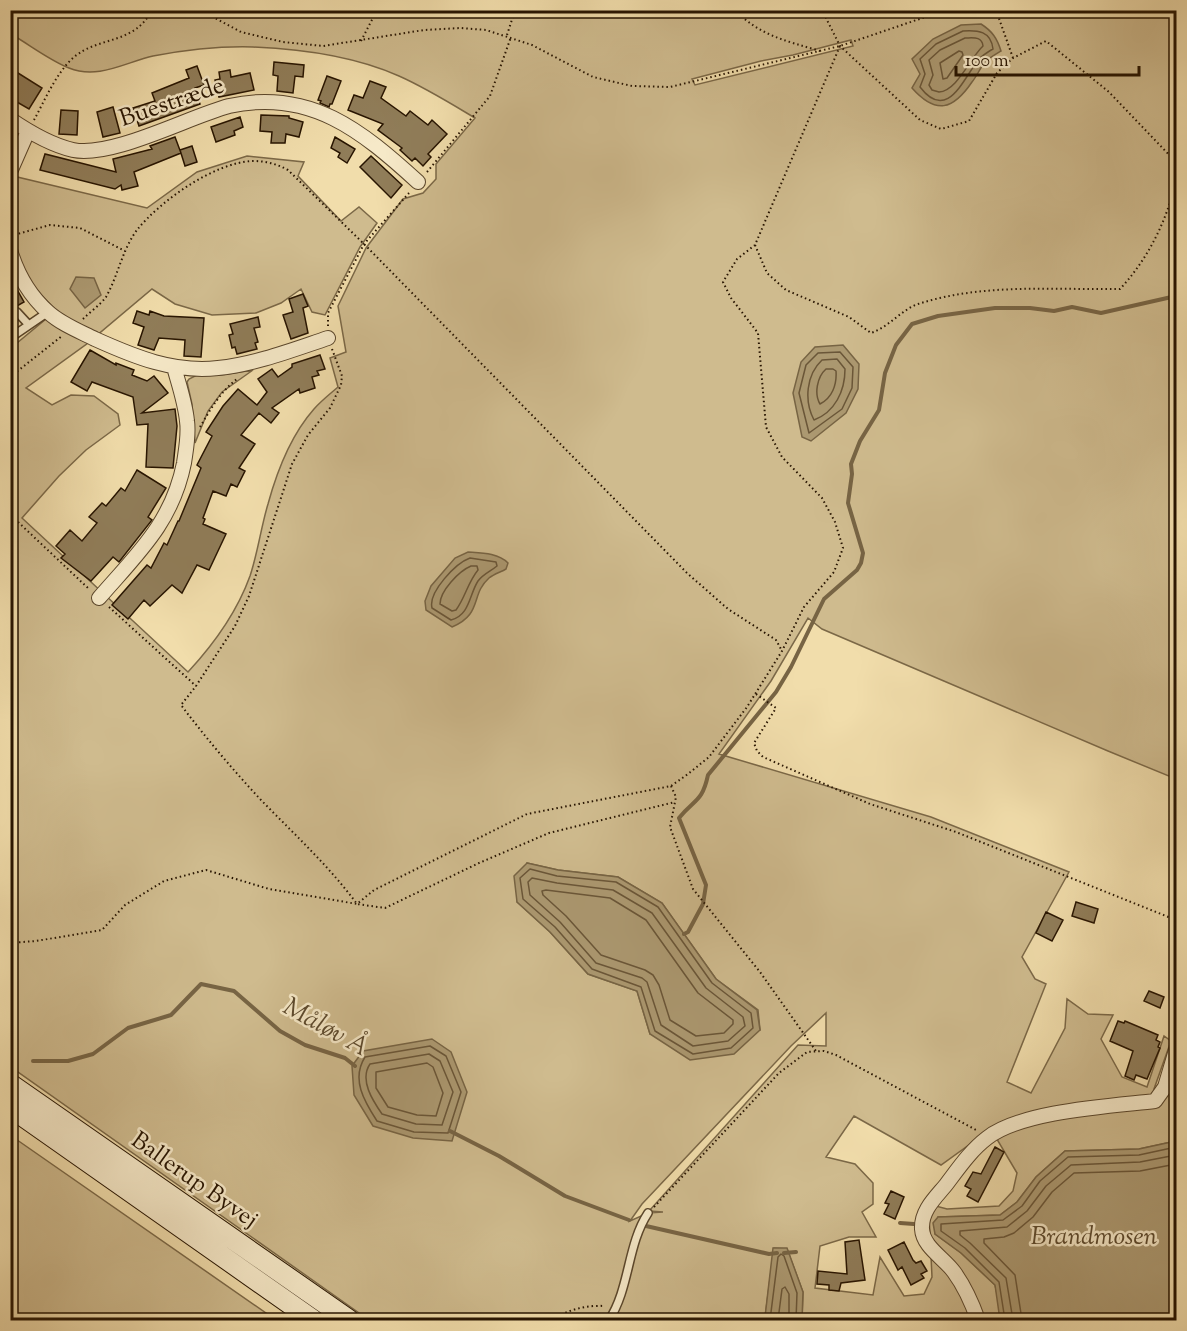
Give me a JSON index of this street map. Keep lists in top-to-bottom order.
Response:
{
  "streets": {
    "main road": ["Ballerup Byvej"],
    "street": ["Buestræde"]
  },
  "water": ["Måløv Å", "Brandmosen"],
  "scale_bar": "100 m"
}
